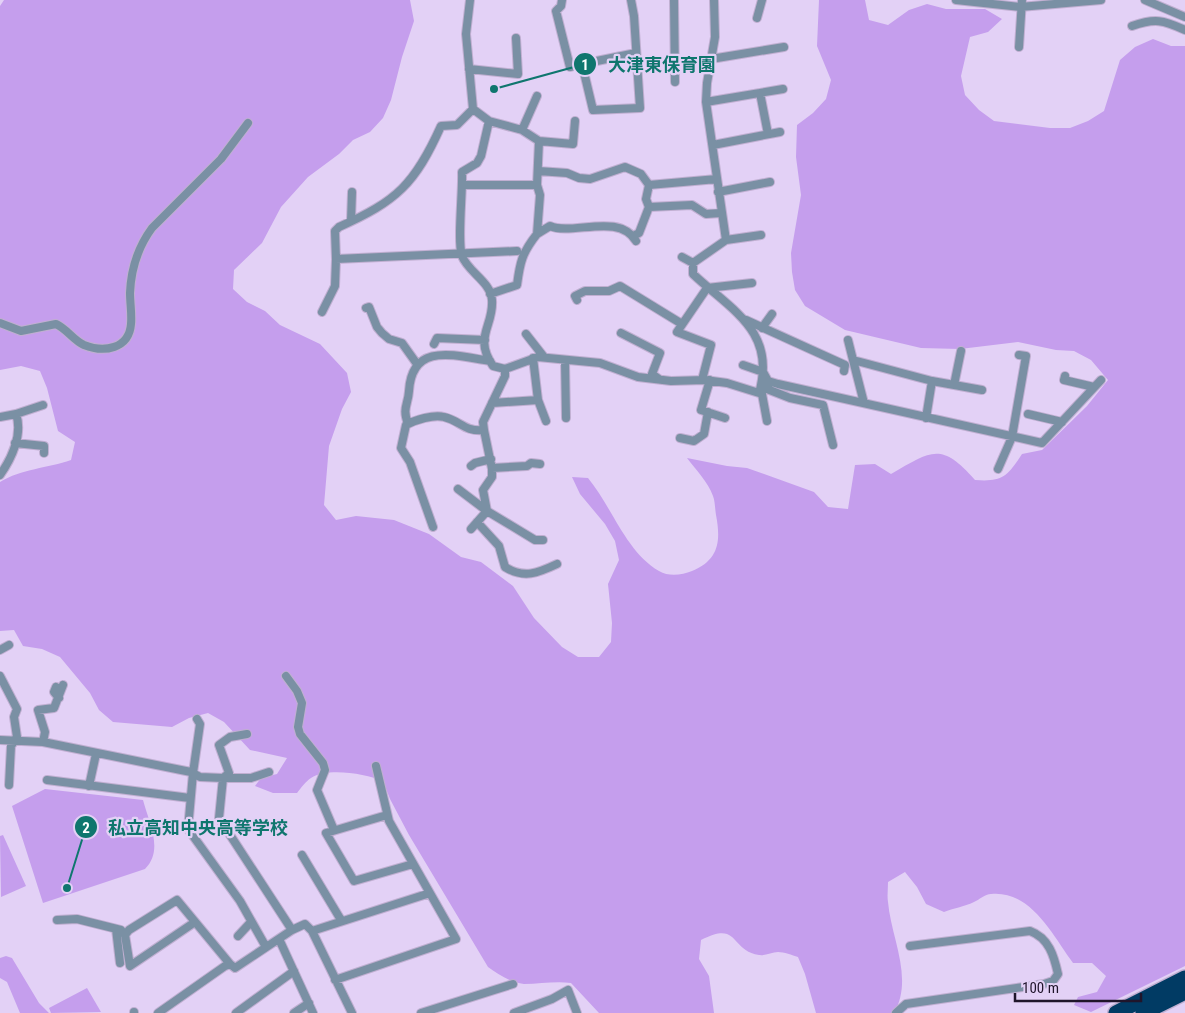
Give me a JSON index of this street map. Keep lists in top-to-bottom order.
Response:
{
  "places": ["大津東保育園", "私立高知中央高等学校"],
  "scale_bar": "100 m"
}
